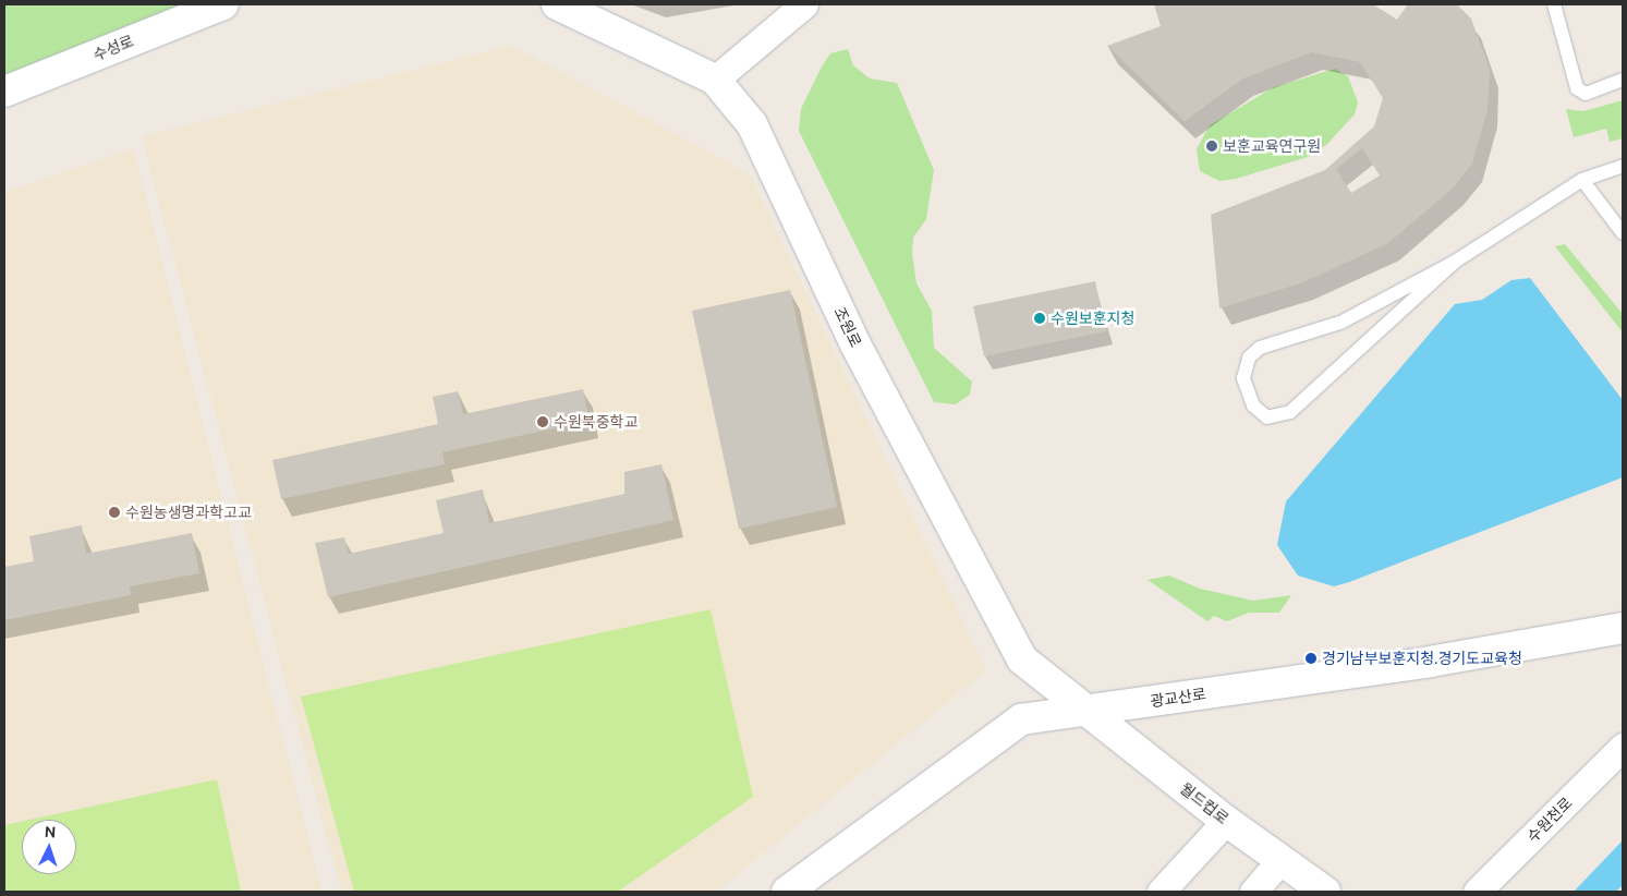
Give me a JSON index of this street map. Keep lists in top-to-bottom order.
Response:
{
  "streets": {
    "main road": [
      "수성로",
      "조원로",
      "광교산로",
      "월드컵로"
    ],
    "street": ["수원천로"]
  },
  "crossings": [
    ["조원로", "광교산로"],
    ["조원로", "월드컵로"],
    ["광교산로", "월드컵로"]
  ],
  "places": [
    "보훈교육연구원",
    "수원보훈지청",
    "수원북중학교",
    "수원농생명과학고교",
    "경기남부보훈지청.경기도교육청"
  ],
  "north": "top"
}
